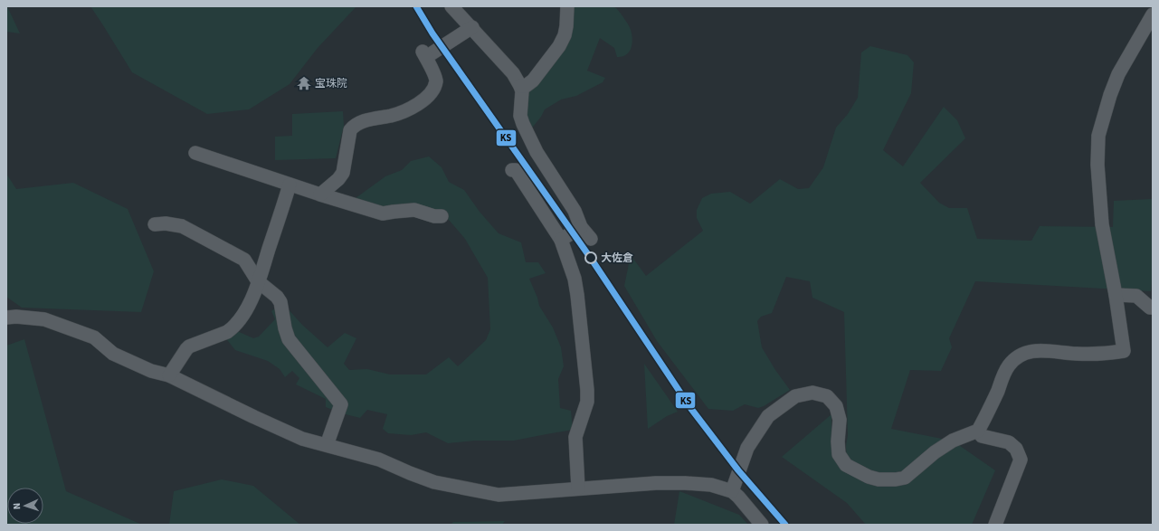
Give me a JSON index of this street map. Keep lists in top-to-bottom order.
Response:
{
  "places": {
    "temple": ["宝珠院"],
    "other": ["大佐倉"]
  },
  "lines": ["transit line KS"],
  "north": "left"
}
